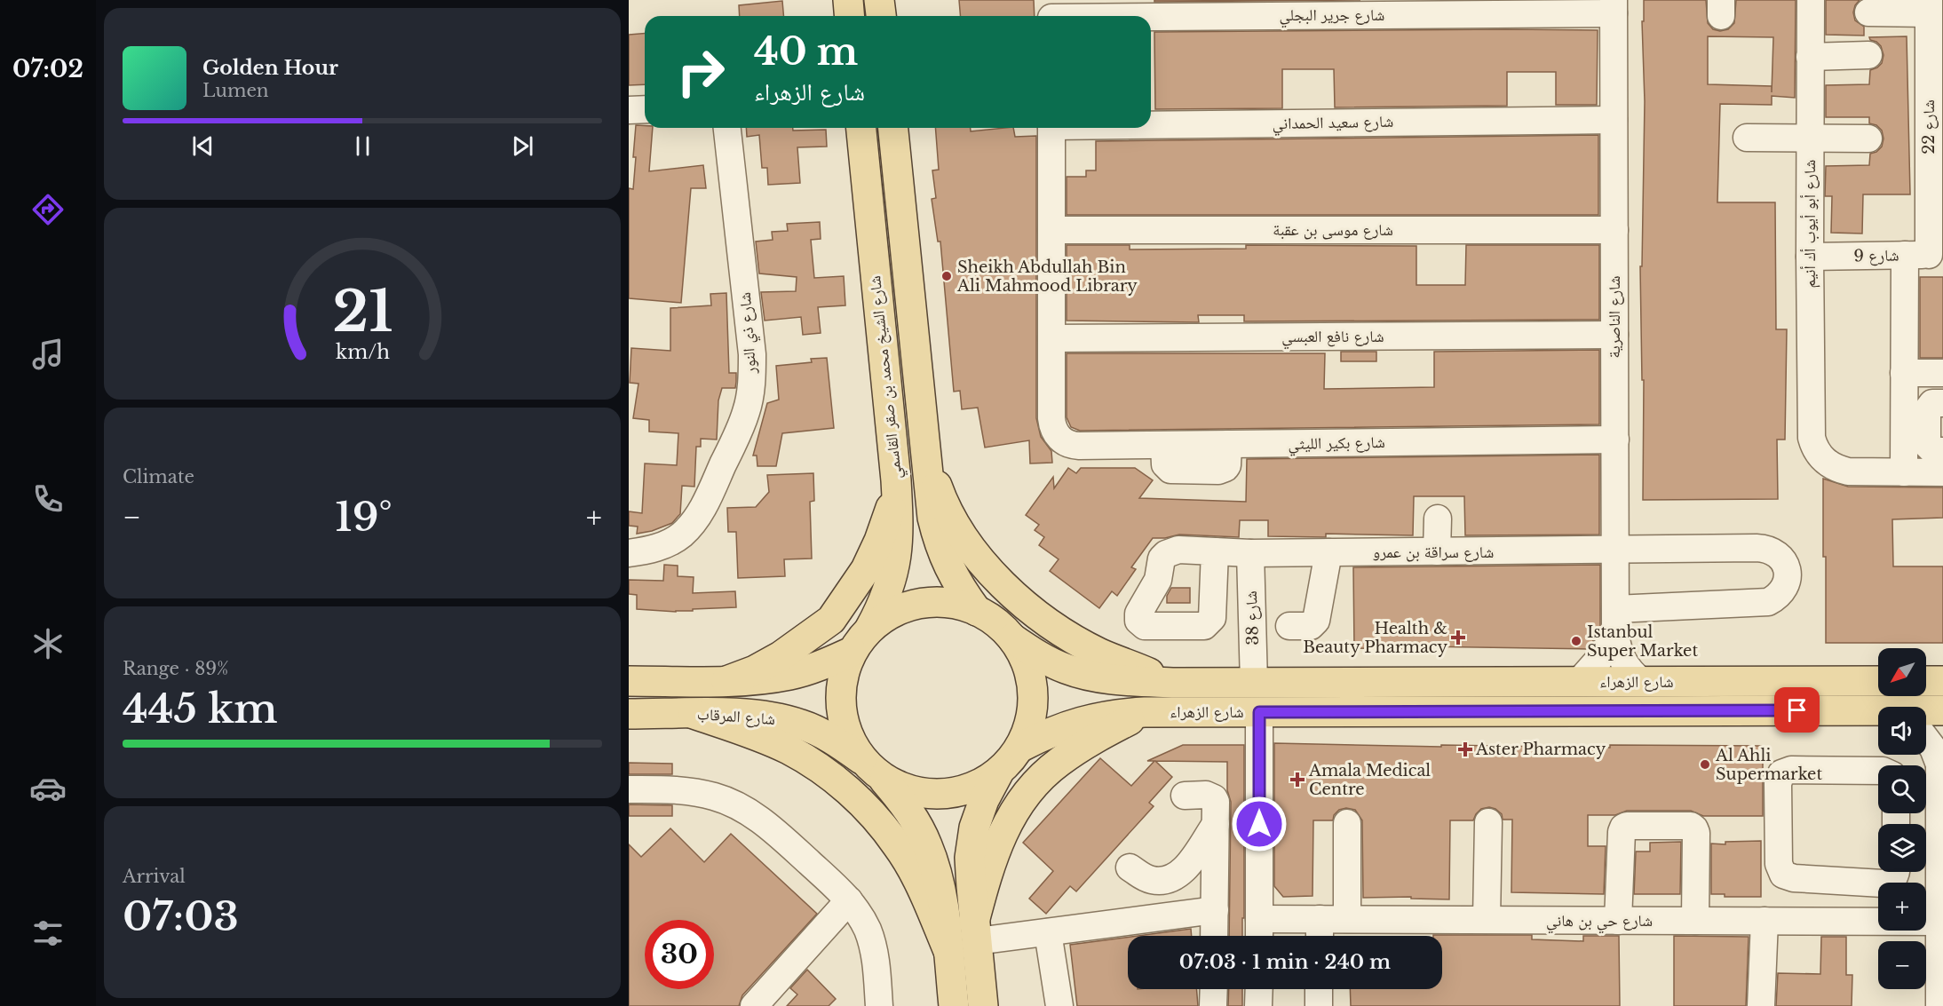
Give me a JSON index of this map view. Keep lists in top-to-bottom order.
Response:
{
  "streets": {
    "main road": ["شارع الشيخ محمد بن صقر القاسمي", "شارع الزهراء", "شارع المرقاب"],
    "street": [
      "شارع جرير البجلي",
      "شارع سعيد الحمداني",
      "شارع 22",
      "شارع أبو أيوب أك أنيم",
      "شارع موسى بن عقبة",
      "شارع 9",
      "شارع الناصرية",
      "شارع ذي النور",
      "شارع نافع العبسي",
      "شارع بكير الليثي",
      "شارع سراقة بن عمرو",
      "شارع 38",
      "شارع حي بن هاني"
    ]
  },
  "crossings": [
    ["شارع جرير البجلي", "شارع الناصرية"],
    ["شارع سعيد الحمداني", "شارع الناصرية"],
    ["شارع 22", "شارع أبو أيوب أك أنيم"],
    ["شارع 22", "شارع 9"],
    ["شارع أبو أيوب أك أنيم", "شارع 9"],
    ["شارع موسى بن عقبة", "شارع الناصرية"],
    ["شارع الناصرية", "شارع نافع العبسي"],
    ["شارع الناصرية", "شارع بكير الليثي"],
    ["شارع الناصرية", "شارع سراقة بن عمرو"],
    ["شارع الناصرية", "شارع الزهراء"],
    ["شارع نافع العبسي", "شارع بكير الليثي"],
    ["شارع سراقة بن عمرو", "شارع 38"],
    ["شارع 38", "شارع الزهراء"]
  ],
  "places": {
    "other": ["Sheikh Abdullah Bin Ali Mahmood Library", "Istanbul Super Market", "Al Ahli Supermarket"],
    "health": ["Health & Beauty Pharmacy", "Aster Pharmacy", "Amala Medical Centre"]
  },
  "north": "bottom left",
  "page": {
    "tabs": "07:02",
    "turn": ["40 m", "شارع الزهراء"],
    "song": ["Golden Hour", "Lumen"],
    "tile": [
      "Climate",
      ["Range · 89%", "445 km"],
      ["Arrival", "07:03"]
    ],
    "heat": ["−", "19°", "+"],
    "map_buttons": ["+", "−"],
    "limit": "30",
    "trip": "07:03 · 1 min · 240 m",
    "gauge": ["21", "km/h"]
  }
}
